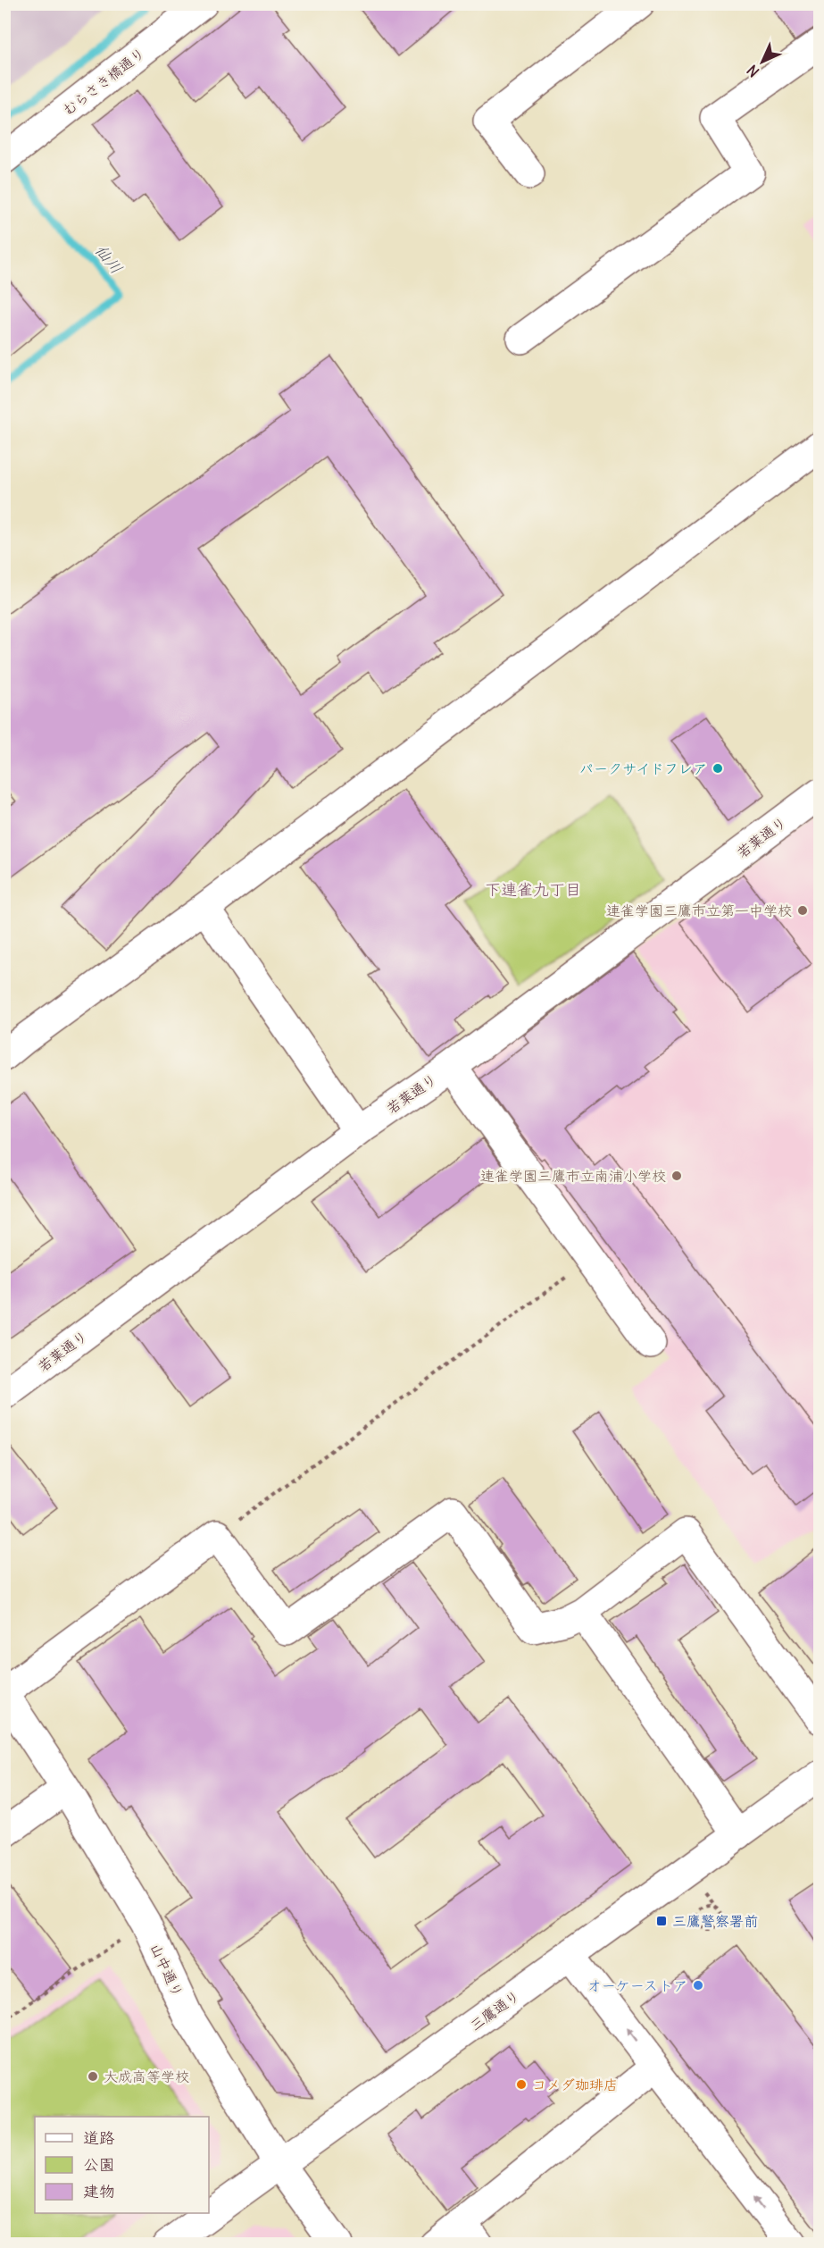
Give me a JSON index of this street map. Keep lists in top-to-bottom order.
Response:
{
  "streets": {
    "street": [
      "むらさき橋通り",
      "若葉通り",
      "山中通り",
      "三鷹通り"
    ]
  },
  "crossings": [
    ["山中通り", "三鷹通り"]
  ],
  "districts": ["下連雀九丁目"],
  "water": ["仙川"],
  "places": {
    "other": [
      "パークサイドフレア",
      "連雀学園三鷹市立第一中学校",
      "連雀学園三鷹市立南浦小学校",
      "オーケーストア",
      "大成高等学校",
      "コメダ珈琲店"
    ],
    "transit": ["三鷹警察署前"]
  },
  "legend": ["道路", "公園", "建物"],
  "north": "bottom left"
}
